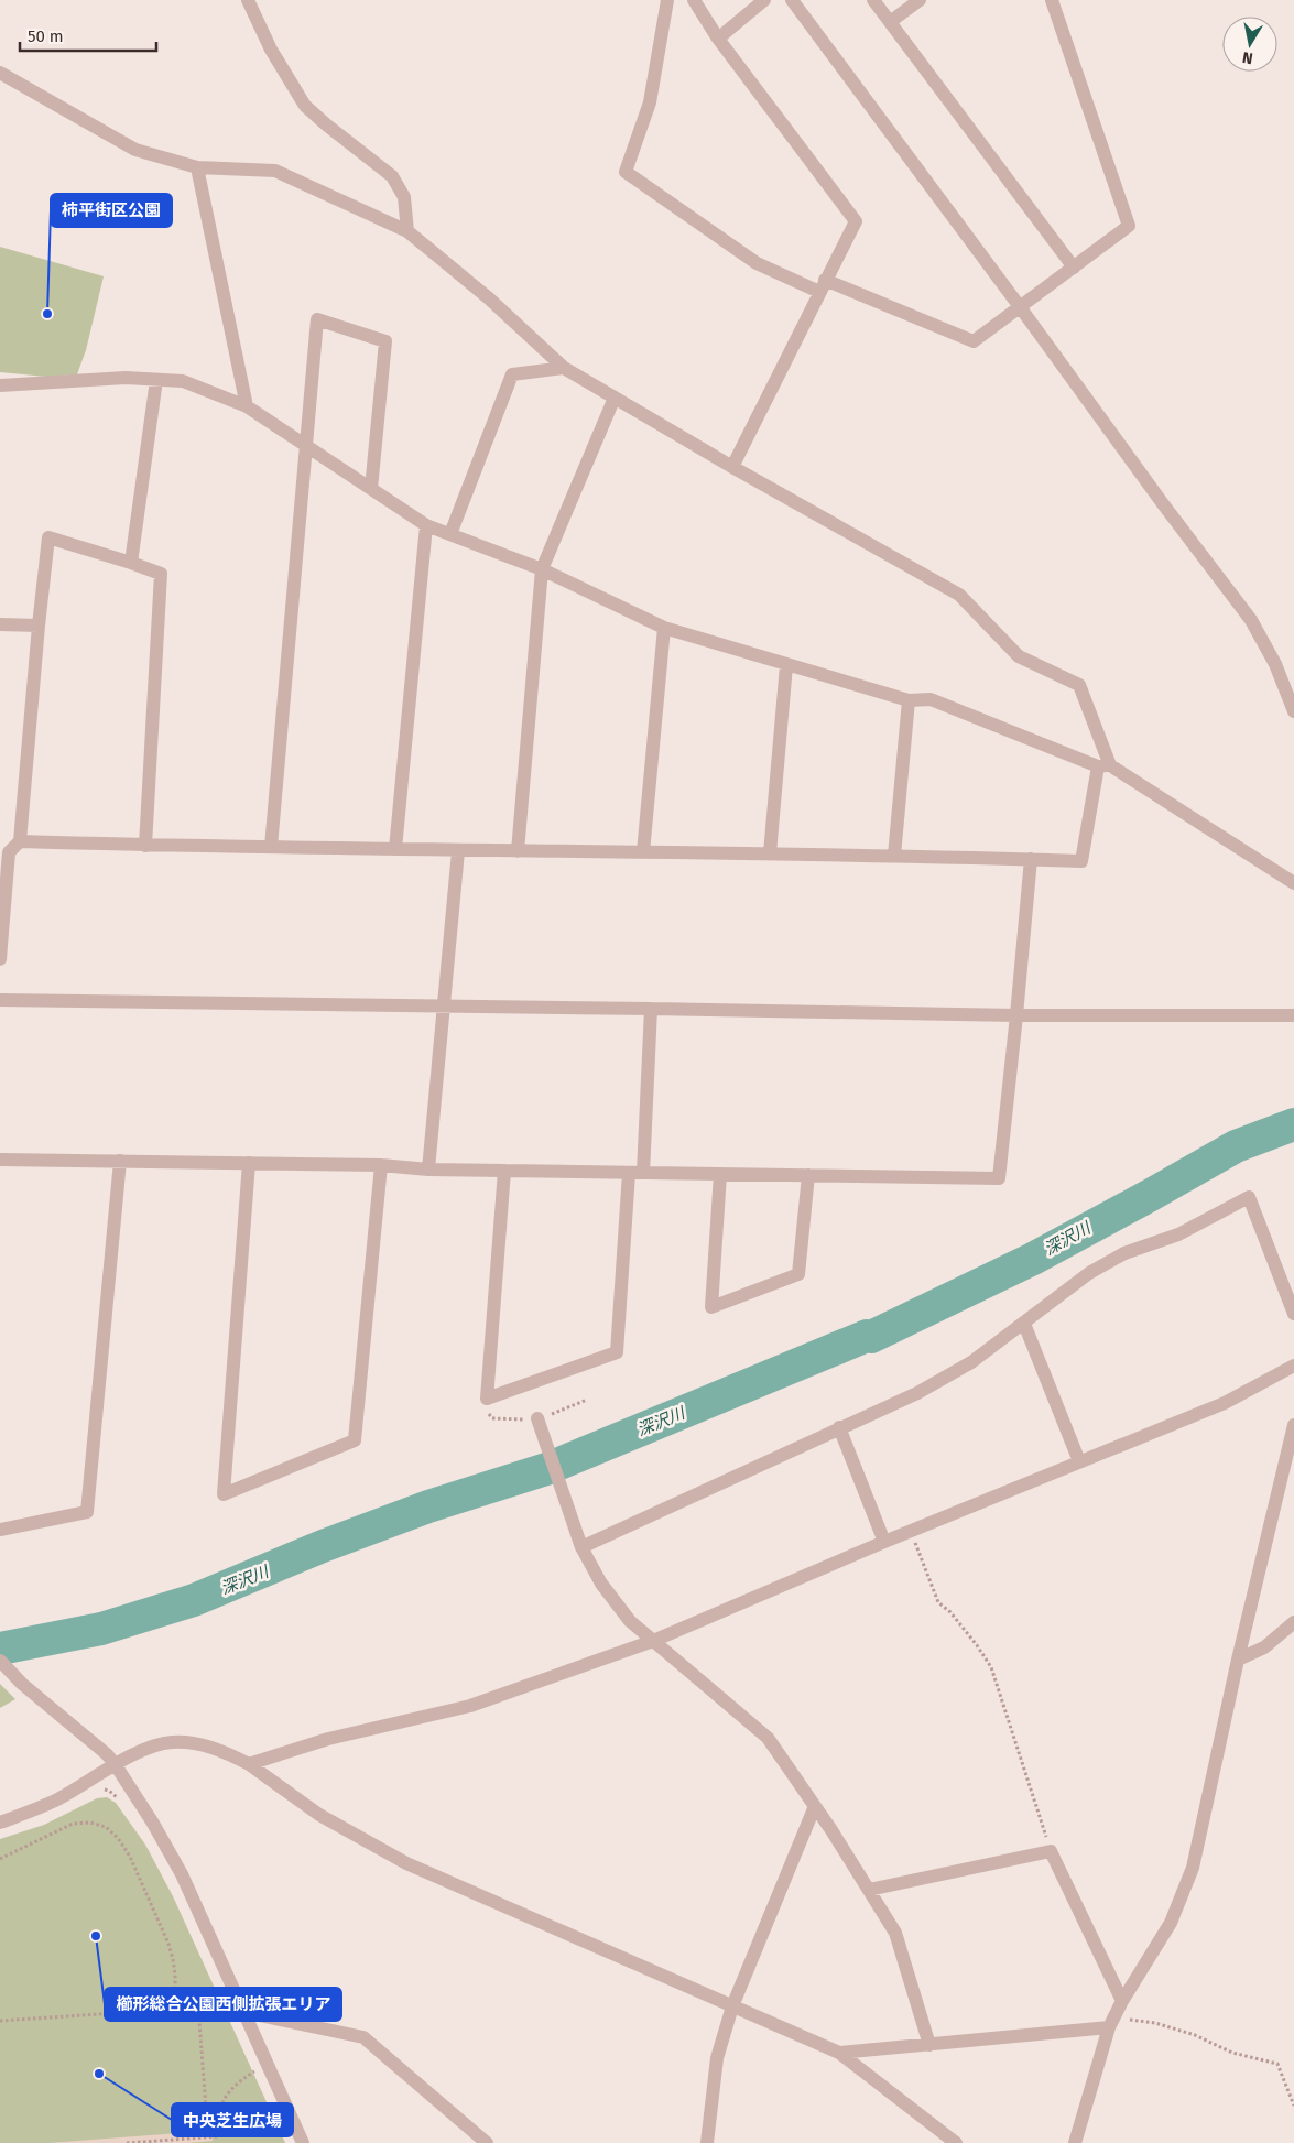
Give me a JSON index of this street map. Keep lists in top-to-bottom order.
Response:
{
  "water": ["深沢川"],
  "places": ["柿平街区公園", "櫛形総合公園西側拡張エリア", "中央芝生広場"],
  "scale_bar": "50 m",
  "north": "bottom"
}
